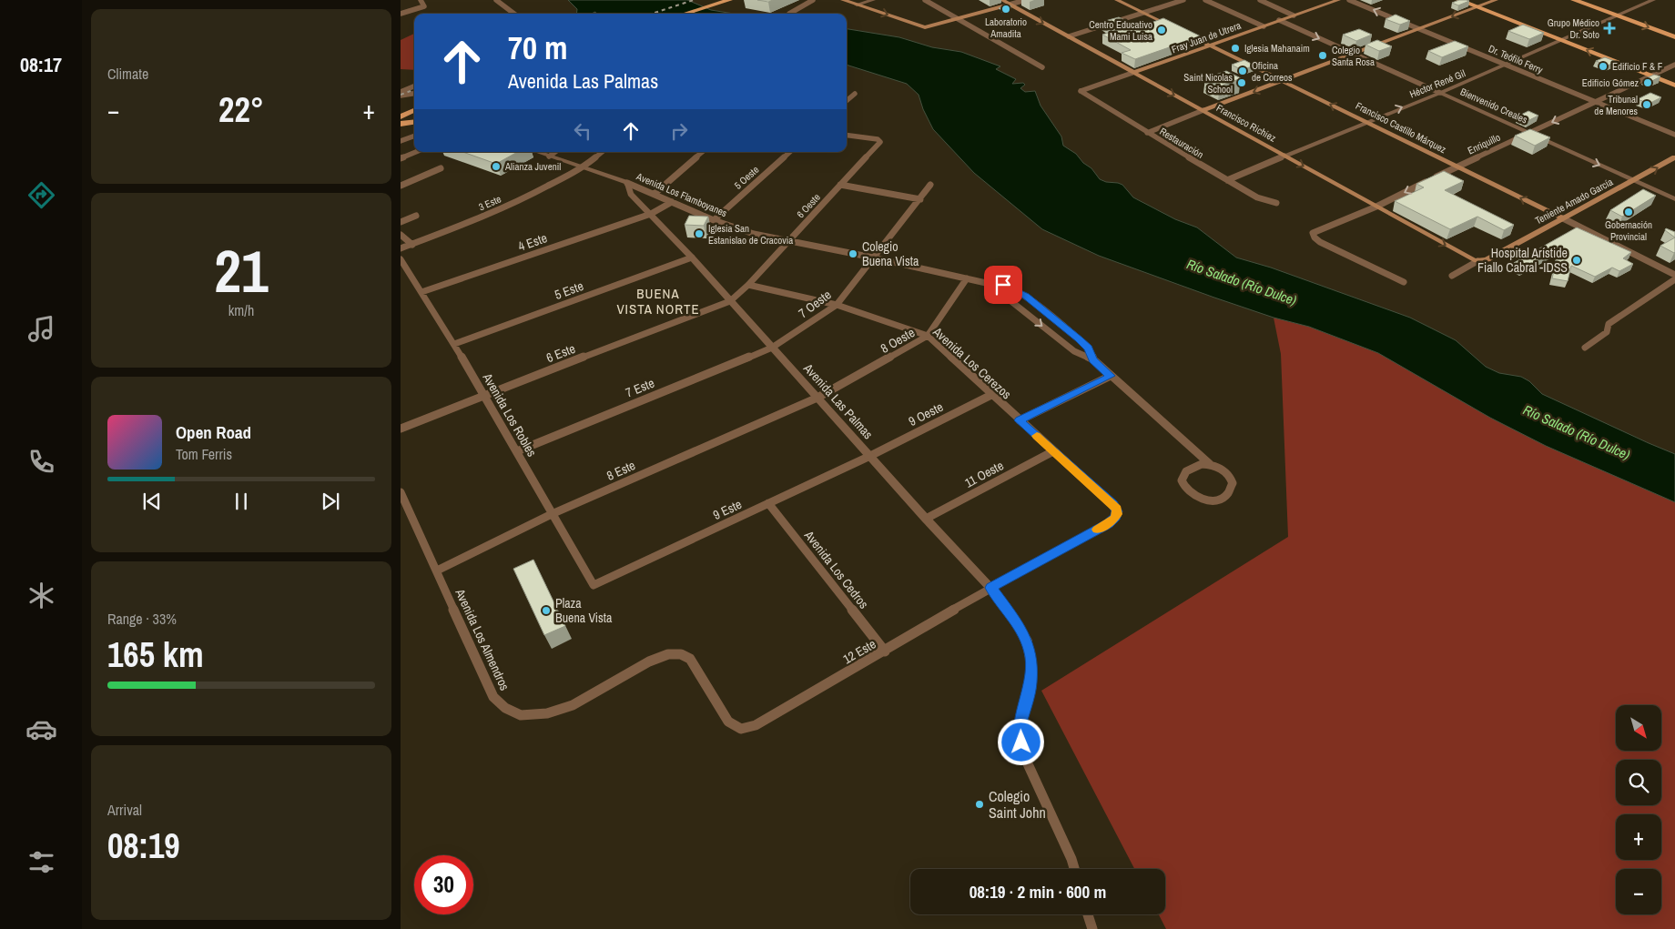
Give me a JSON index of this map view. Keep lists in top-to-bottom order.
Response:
{
  "streets": {
    "main road": [
      "Fray Juan de Utrera",
      "Francisco Richiez",
      "Francisco Castillo Márquez",
      "Teniente Amado García"
    ],
    "street": [
      "Dr. Teófilo Ferry",
      "Héctor René Gil",
      "Bienvenido Creales",
      "Restauración",
      "Enriquillo",
      "5 Oeste",
      "Avenida Los Flamboyanes",
      "3 Este",
      "6 Oeste",
      "4 Este",
      "5 Este",
      "7 Oeste",
      "8 Oeste",
      "6 Este",
      "Avenida Los Cerezos",
      "7 Este",
      "Avenida Las Palmas",
      "9 Oeste",
      "Avenida Los Robles",
      "8 Este",
      "11 Oeste",
      "9 Este",
      "Avenida Los Cedros",
      "Avenida Los Almendros",
      "12 Este"
    ]
  },
  "crossings": [
    ["Fray Juan de Utrera", "Bienvenido Creales"],
    ["Fray Juan de Utrera", "Francisco Richiez"],
    ["Fray Juan de Utrera", "Francisco Castillo Márquez"],
    ["Fray Juan de Utrera", "Restauración"],
    ["Dr. Teófilo Ferry", "Héctor René Gil"],
    ["Dr. Teófilo Ferry", "Enriquillo"],
    ["Héctor René Gil", "Bienvenido Creales"],
    ["Héctor René Gil", "Francisco Richiez"],
    ["Héctor René Gil", "Francisco Castillo Márquez"],
    ["Héctor René Gil", "Restauración"],
    ["Bienvenido Creales", "Enriquillo"],
    ["Bienvenido Creales", "Teniente Amado García"],
    ["Francisco Richiez", "Enriquillo"],
    ["Francisco Richiez", "Teniente Amado García"],
    ["Francisco Castillo Márquez", "Enriquillo"],
    ["Francisco Castillo Márquez", "Teniente Amado García"],
    ["5 Oeste", "Avenida Los Flamboyanes"],
    ["Avenida Los Flamboyanes", "6 Oeste"],
    ["Avenida Los Flamboyanes", "7 Oeste"],
    ["Avenida Los Flamboyanes", "8 Oeste"],
    ["Avenida Los Flamboyanes", "Avenida Las Palmas"],
    ["6 Oeste", "6 Este"],
    ["6 Oeste", "Avenida Los Cerezos"],
    ["6 Oeste", "Avenida Las Palmas"],
    ["4 Este", "Avenida Las Palmas"],
    ["4 Este", "Avenida Los Robles"],
    ["5 Este", "Avenida Las Palmas"],
    ["5 Este", "Avenida Los Robles"],
    ["7 Oeste", "Avenida Los Cerezos"],
    ["7 Oeste", "7 Este"],
    ["7 Oeste", "Avenida Las Palmas"],
    ["8 Oeste", "Avenida Los Cerezos"],
    ["8 Oeste", "Avenida Las Palmas"],
    ["8 Oeste", "8 Este"],
    ["6 Este", "Avenida Las Palmas"],
    ["6 Este", "Avenida Los Robles"],
    ["Avenida Los Cerezos", "9 Oeste"],
    ["Avenida Los Cerezos", "11 Oeste"],
    ["Avenida Los Cerezos", "12 Este"],
    ["7 Este", "Avenida Las Palmas"],
    ["7 Este", "Avenida Los Robles"],
    ["Avenida Las Palmas", "9 Oeste"],
    ["Avenida Las Palmas", "8 Este"],
    ["Avenida Las Palmas", "11 Oeste"],
    ["Avenida Las Palmas", "9 Este"],
    ["Avenida Las Palmas", "12 Este"],
    ["9 Oeste", "9 Este"],
    ["Avenida Los Robles", "8 Este"],
    ["Avenida Los Robles", "9 Este"],
    ["8 Este", "Avenida Los Almendros"],
    ["9 Este", "Avenida Los Cedros"],
    ["Avenida Los Cedros", "12 Este"],
    ["Avenida Los Almendros", "12 Este"]
  ],
  "one_way": ["Bienvenido Creales", "Francisco Richiez", "Francisco Castillo Márquez"],
  "districts": ["BUENA VISTA NORTE"],
  "water": ["Río Salado (Río Dulce)"],
  "places": {
    "other": [
      "Laboratorio Amadita",
      "Centro Educativo Mami Luisa",
      "Iglesia Mahanaim",
      "Colegio Santa Rosa",
      "Edificio F & F",
      "Oficina de Correos",
      "Saint Nicolas School",
      "Edificio Gómez",
      "Tribunal de Menores",
      "Alianza Juvenil",
      "Gobernación Provincial",
      "Iglesia San Estanislao de Cracovia",
      "Colegio Buena Vista",
      "Hospital Arístide Fiallo Cabral -IDSS",
      "Plaza Buena Vista",
      "Colegio Saint John"
    ],
    "health": ["Grupo Médico Dr. Soto"]
  },
  "north": "bottom right",
  "page": {
    "tabs": "08:17",
    "tile": [
      "Climate",
      ["21", "km/h"],
      ["Range · 33%", "165 km"],
      ["Arrival", "08:19"]
    ],
    "turn": ["70 m", "Avenida Las Palmas"],
    "heat": ["−", "22°", "+"],
    "song": ["Open Road", "Tom Ferris"],
    "map_buttons": ["+", "−"],
    "limit": "30",
    "trip": "08:19 · 2 min · 600 m"
  }
}
